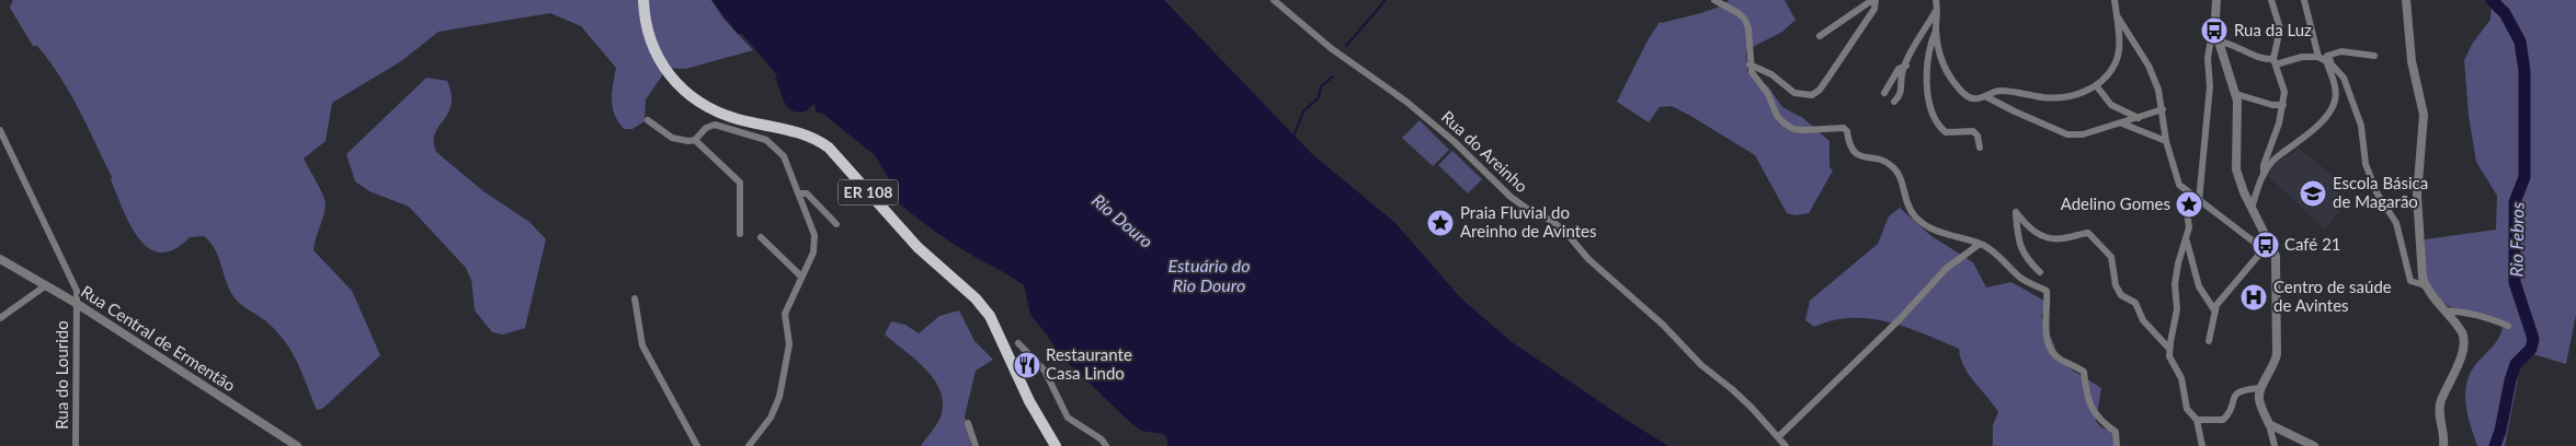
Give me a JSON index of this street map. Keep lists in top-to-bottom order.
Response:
{
  "streets": {
    "main road": ["ER 108"],
    "street": ["Rua do Areinho", "Rua Central de Ermentão", "Rua do Lourido"]
  },
  "crossings": [
    ["Rua Central de Ermentão", "Rua do Lourido"]
  ],
  "water": ["Rio Douro", "Rio Febros", "Estuário do Rio Douro"],
  "places": {
    "bus stop": ["Rua da Luz", "Café 21"],
    "school or university": ["Escola Básica de Magarão"],
    "place": ["Adelino Gomes", "Praia Fluvial do Areinho de Avintes"],
    "hospital": ["Centro de saúde de Avintes"],
    "restaurant": ["Restaurante Casa Lindo"]
  }
}
